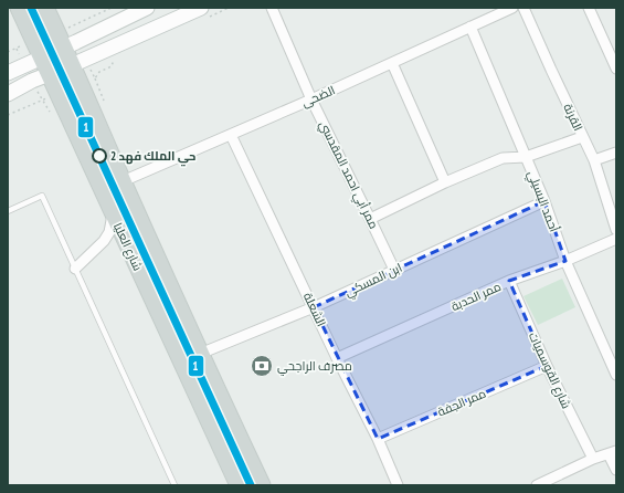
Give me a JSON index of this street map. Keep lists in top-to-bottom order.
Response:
{
  "streets": {
    "main road": ["شارع العليا"],
    "street": [
      "الضحى",
      "القرنة",
      "ممر أبي احمد المقدسي",
      "أحمد البسيلي",
      "ابن المسكي",
      "ممر الحدبة",
      "الشعلة",
      "شارع القوسميات",
      "ممر الجفة"
    ]
  },
  "crossings": [
    ["الضحى", "ممر أبي احمد المقدسي"],
    ["الضحى", "أحمد البسيلي"],
    ["الضحى", "شارع العليا"],
    ["الضحى", "الشعلة"],
    ["ممر أبي احمد المقدسي", "ابن المسكي"],
    ["أحمد البسيلي", "ابن المسكي"],
    ["أحمد البسيلي", "ممر الحدبة"],
    ["شارع العليا", "ابن المسكي"],
    ["ابن المسكي", "الشعلة"],
    ["ممر الحدبة", "الشعلة"],
    ["ممر الحدبة", "شارع القوسميات"],
    ["الشعلة", "ممر الجفة"],
    ["شارع القوسميات", "ممر الجفة"]
  ],
  "places": {
    "other": ["حي الملك فهد 2"],
    "bank": ["مصرف الراجحي"]
  },
  "lines": ["transit line 1"]
}
